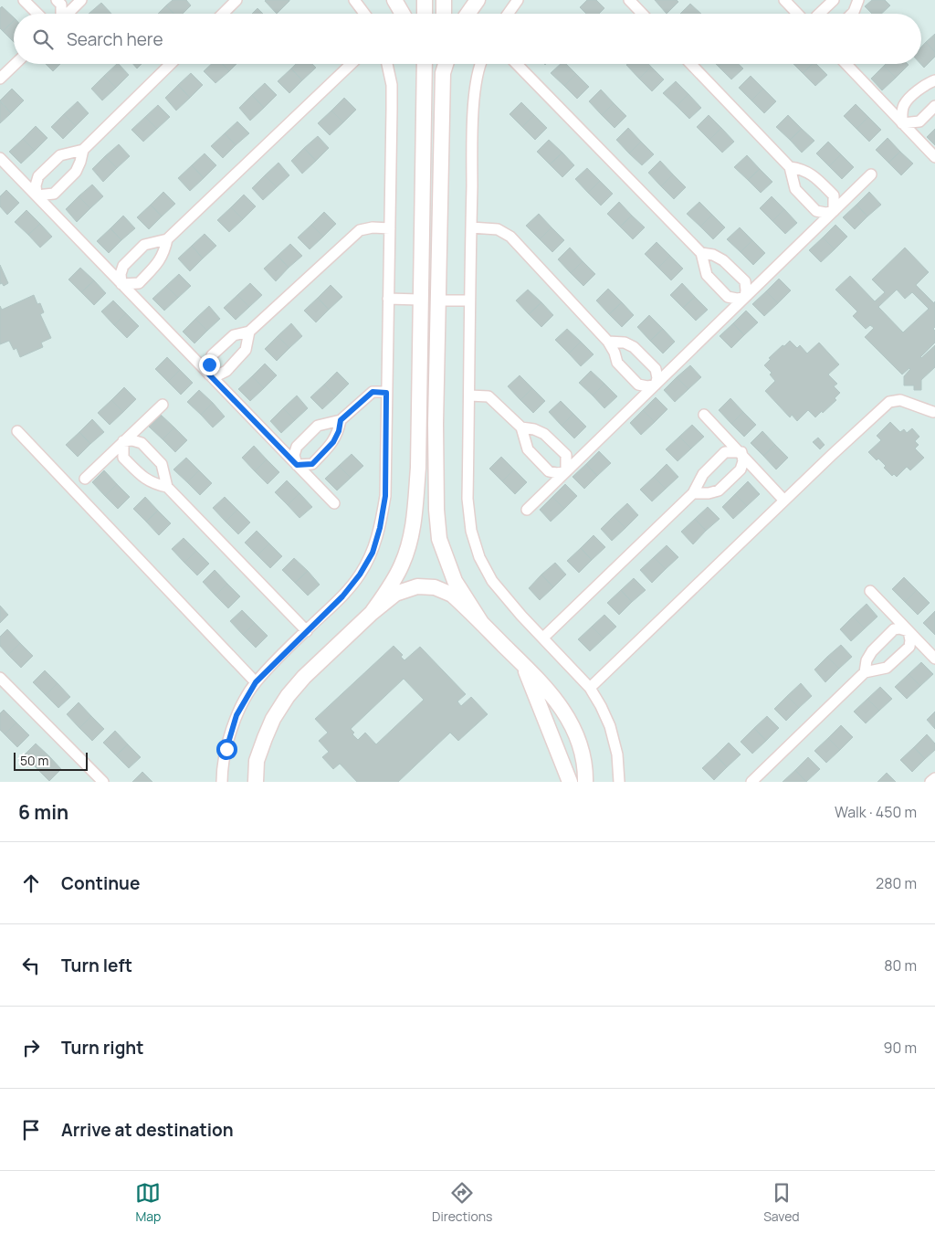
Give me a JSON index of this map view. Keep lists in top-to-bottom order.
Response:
{
  "scale_bar": "50 m",
  "page": {
    "search": "Search here",
    "scale": "50 m",
    "heading": ["6 min", "Walk · 450 m"],
    "list": [
      ["Continue", "280 m"],
      ["Turn left", "80 m"],
      ["Turn right", "90 m"],
      "Arrive at destination"
    ],
    "nav": ["Map", "Directions", "Saved"]
  }
}
